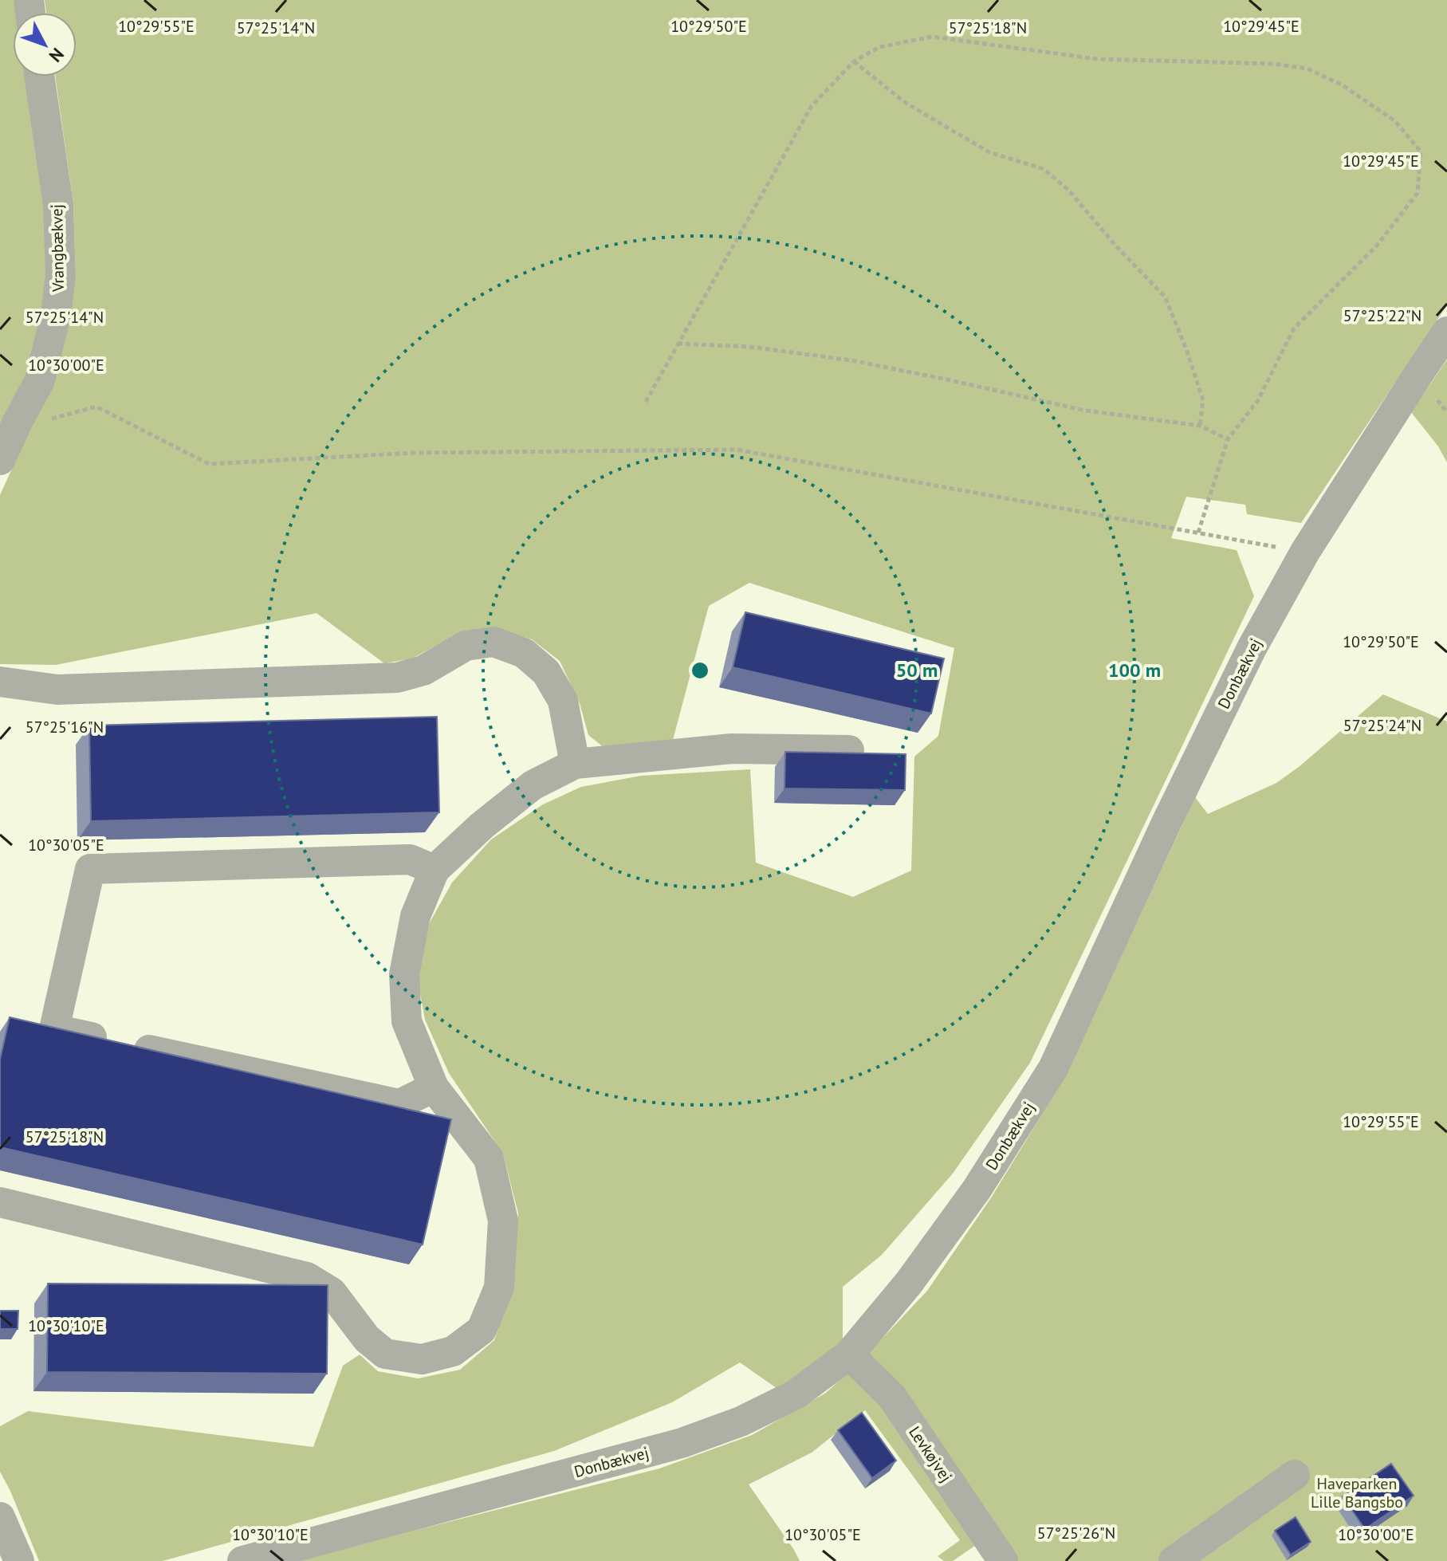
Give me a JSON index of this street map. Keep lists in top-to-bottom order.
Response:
{
  "streets": {
    "street": ["Vrangbækvej", "Donbækvej", "Levkøjvej"]
  },
  "crossings": [
    ["Donbækvej", "Levkøjvej"]
  ],
  "parks": ["Haveparken Lille Bangsbo"],
  "north": "bottom right",
  "coordinates": [
    "10°29'55\"E",
    "10°29'50\"E",
    "10°29'45\"E",
    "57°25'14\"N",
    "57°25'18\"N",
    "57°25'22\"N",
    "10°30'00\"E",
    "57°25'24\"N",
    "57°25'16\"N",
    "10°30'05\"E",
    "10°30'10\"E",
    "57°25'26\"N"
  ],
  "rings": ["50 m", "100 m"]
}
